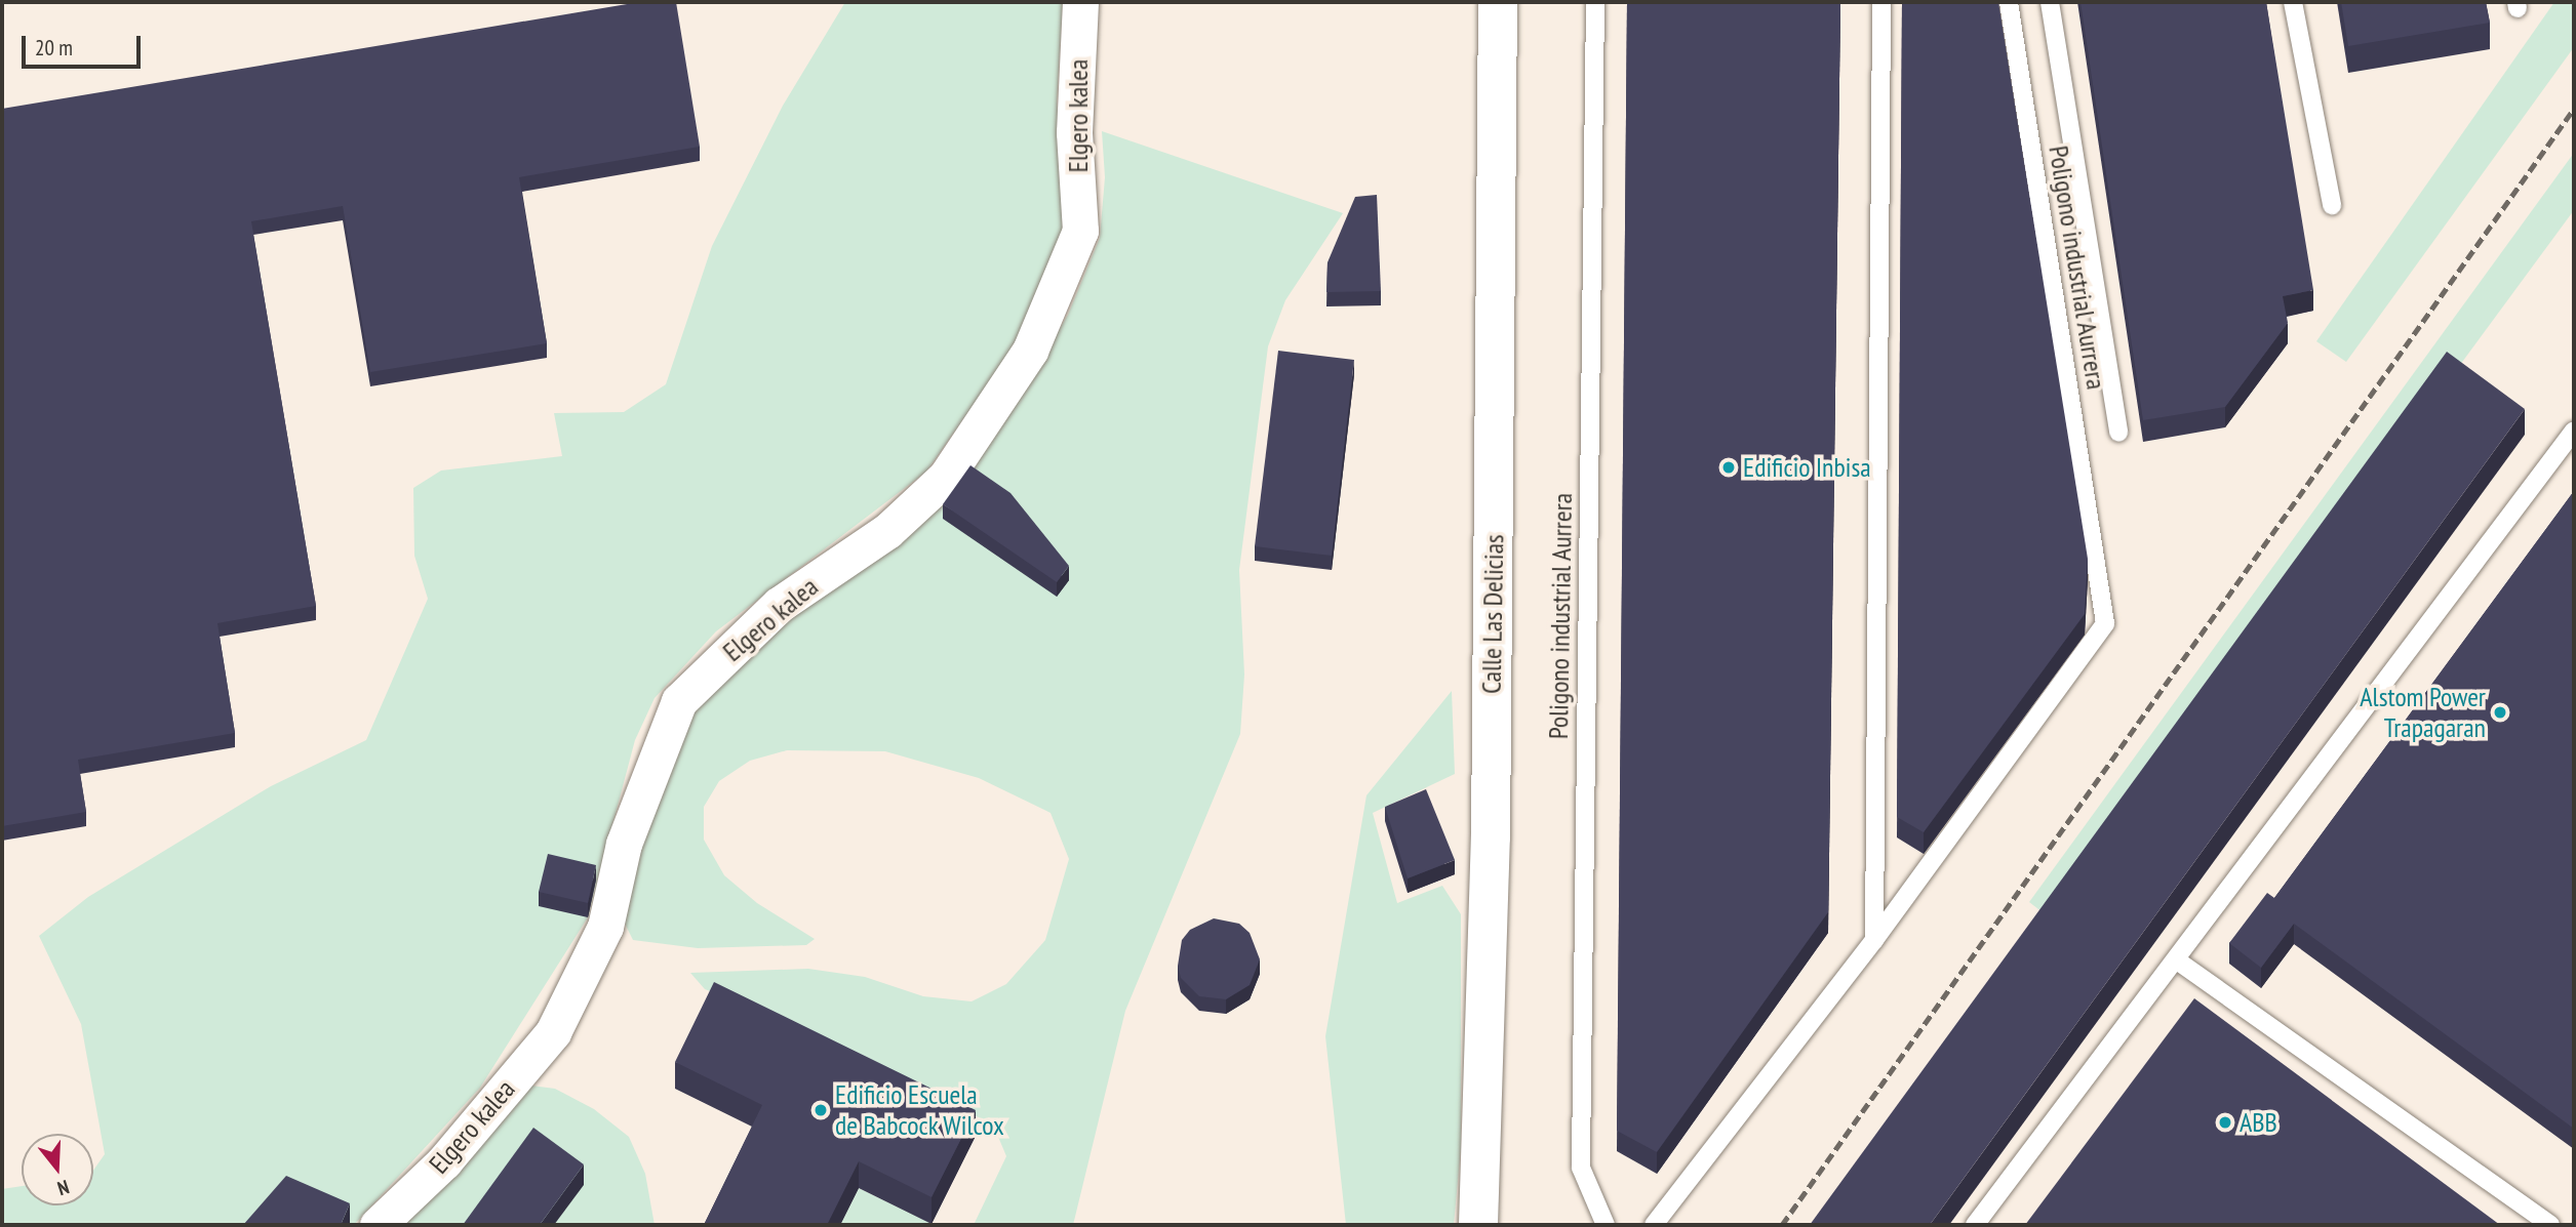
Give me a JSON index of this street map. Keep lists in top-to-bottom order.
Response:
{
  "streets": {
    "street": ["Elgero kalea", "Calle Las Delicias"],
    "lane": ["Poligono industrial Aurrera"]
  },
  "places": [
    "Edificio Inbisa",
    "Alstom Power Trapagaran",
    "Edificio Escuela de Babcock Wilcox",
    "ABB"
  ],
  "scale_bar": "20 m",
  "north": "bottom"
}
